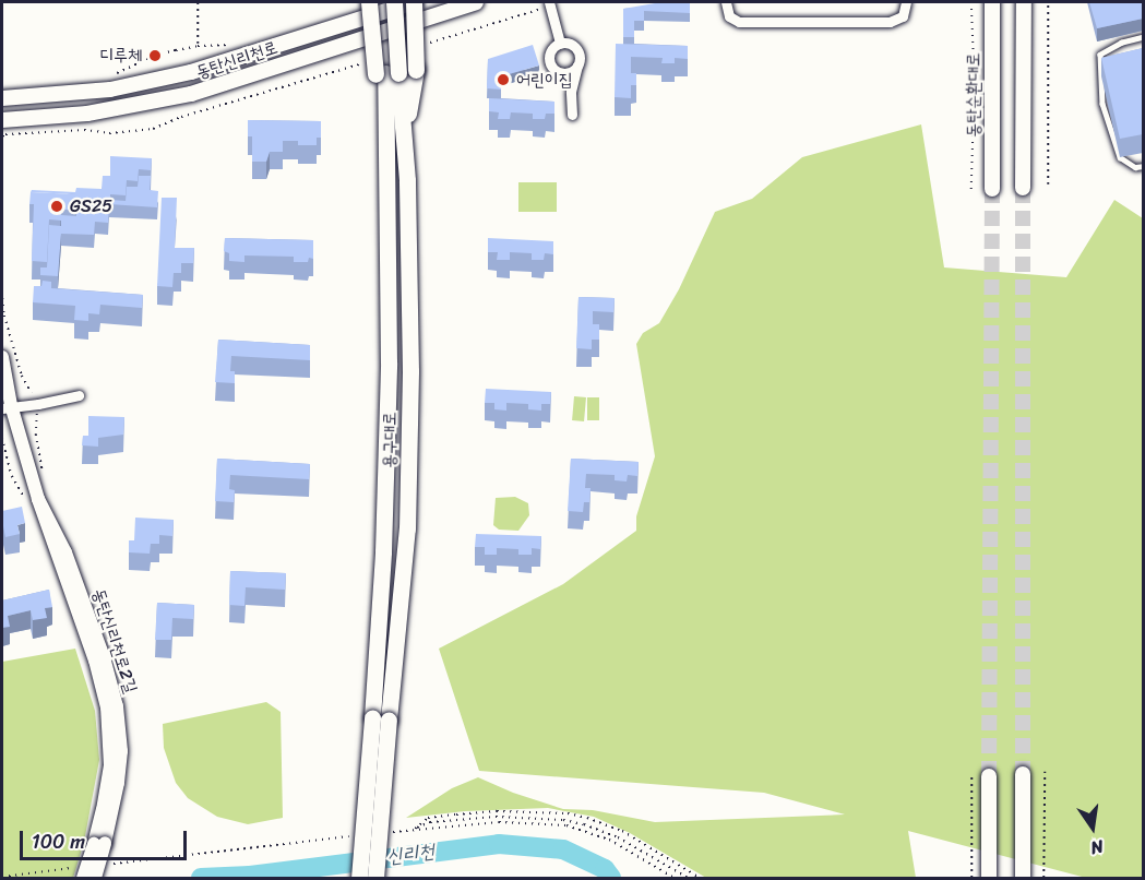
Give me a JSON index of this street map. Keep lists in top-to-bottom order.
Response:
{
  "streets": {
    "highway": ["용구대로"],
    "main road": ["동탄신리천로", "동탄순환대로"],
    "street": ["동탄신리천로2길"]
  },
  "water": ["신리천"],
  "places": ["디루체", "어린이집", "GS25"],
  "scale_bar": "100 m",
  "north": "bottom"
}
